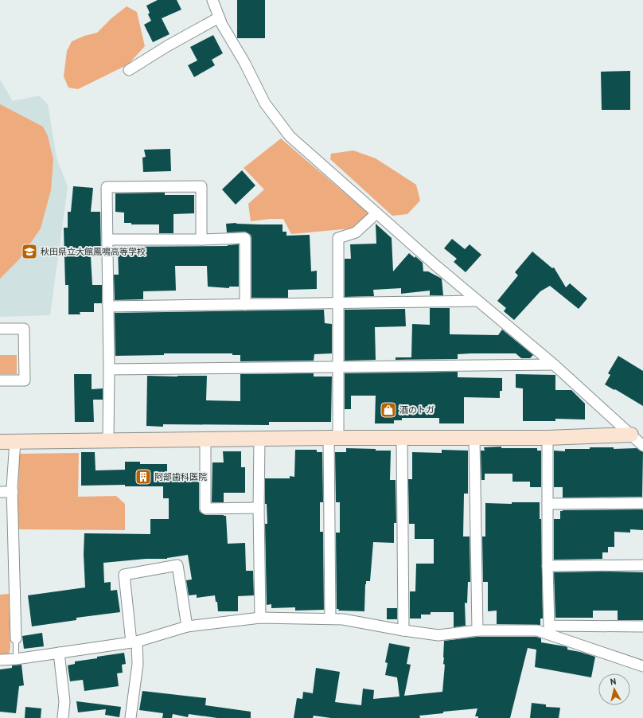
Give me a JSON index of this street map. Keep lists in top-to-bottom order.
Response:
{
  "places": {
    "school or university": ["秋田県立大館鳳鳴高等学校"],
    "shop": ["酒のトガ"],
    "building": ["阿部歯科医院"]
  },
  "north": "top"
}
